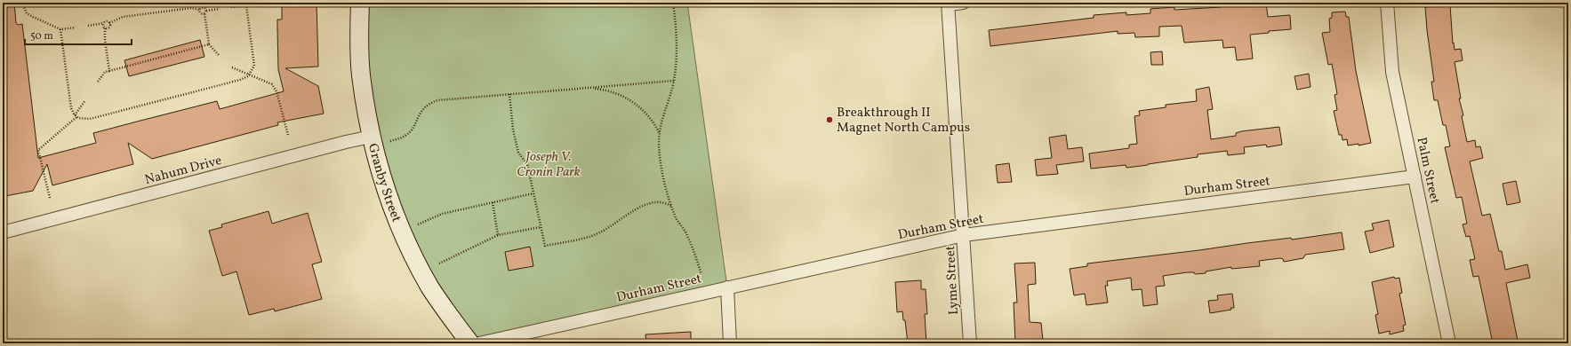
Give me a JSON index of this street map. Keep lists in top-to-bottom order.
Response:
{
  "streets": {
    "main road": ["Granby Street"],
    "street": [
      "Nahum Drive",
      "Palm Street",
      "Durham Street",
      "Lyme Street"
    ]
  },
  "crossings": [
    ["Nahum Drive", "Granby Street"],
    ["Palm Street", "Durham Street"],
    ["Durham Street", "Lyme Street"]
  ],
  "parks": ["Joseph V. Cronin Park"],
  "places": ["Breakthrough II Magnet North Campus"],
  "scale_bar": "50 m"
}
